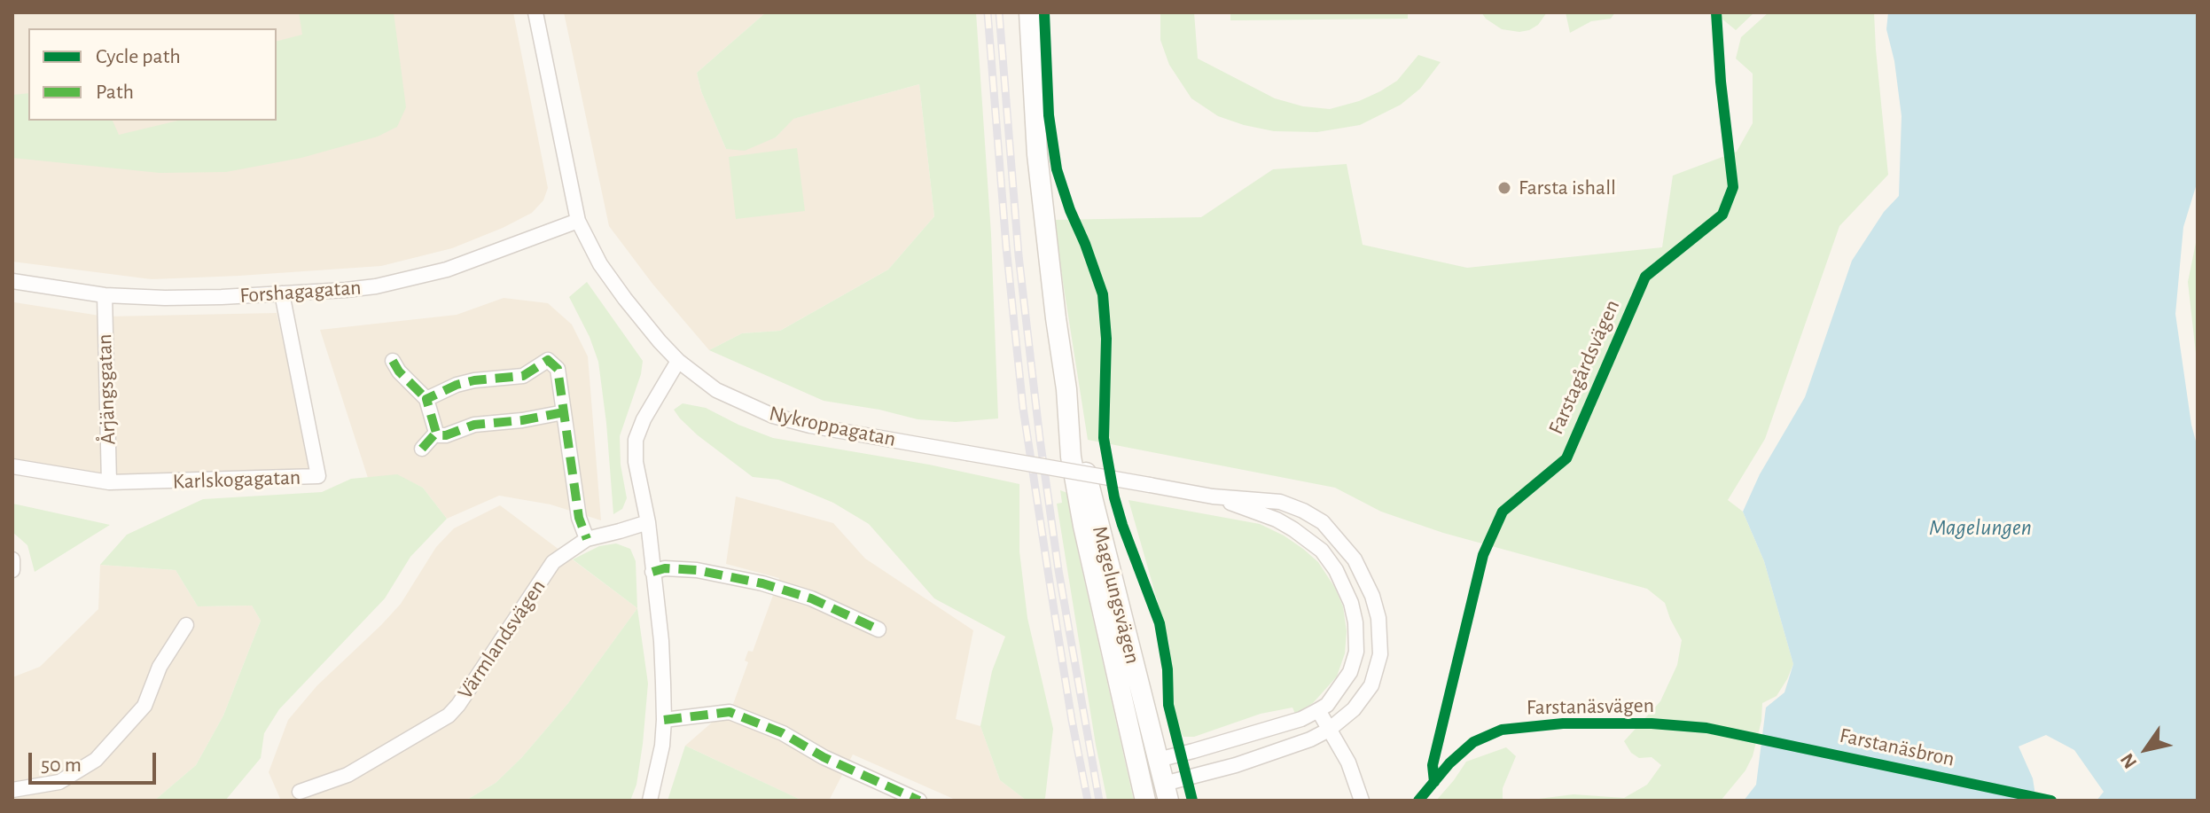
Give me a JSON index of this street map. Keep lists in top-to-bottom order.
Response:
{
  "streets": {
    "main road": ["Magelungsvägen"],
    "street": [
      "Forshagagatan",
      "Årjängsgatan",
      "Nykroppagatan",
      "Karlskogagatan",
      "Värmlandsvägen"
    ],
    "cycle path": ["Farstagårdsvägen", "Farstanäsvägen"]
  },
  "crossings": [
    ["Forshagagatan", "Årjängsgatan"],
    ["Forshagagatan", "Nykroppagatan"],
    ["Forshagagatan", "Karlskogagatan"],
    ["Årjängsgatan", "Karlskogagatan"],
    ["Nykroppagatan", "Magelungsvägen"]
  ],
  "water": ["Magelungen"],
  "places": ["Farsta ishall"],
  "legend": ["Cycle path", "Path"],
  "scale_bar": "50 m",
  "north": "bottom left"
}
